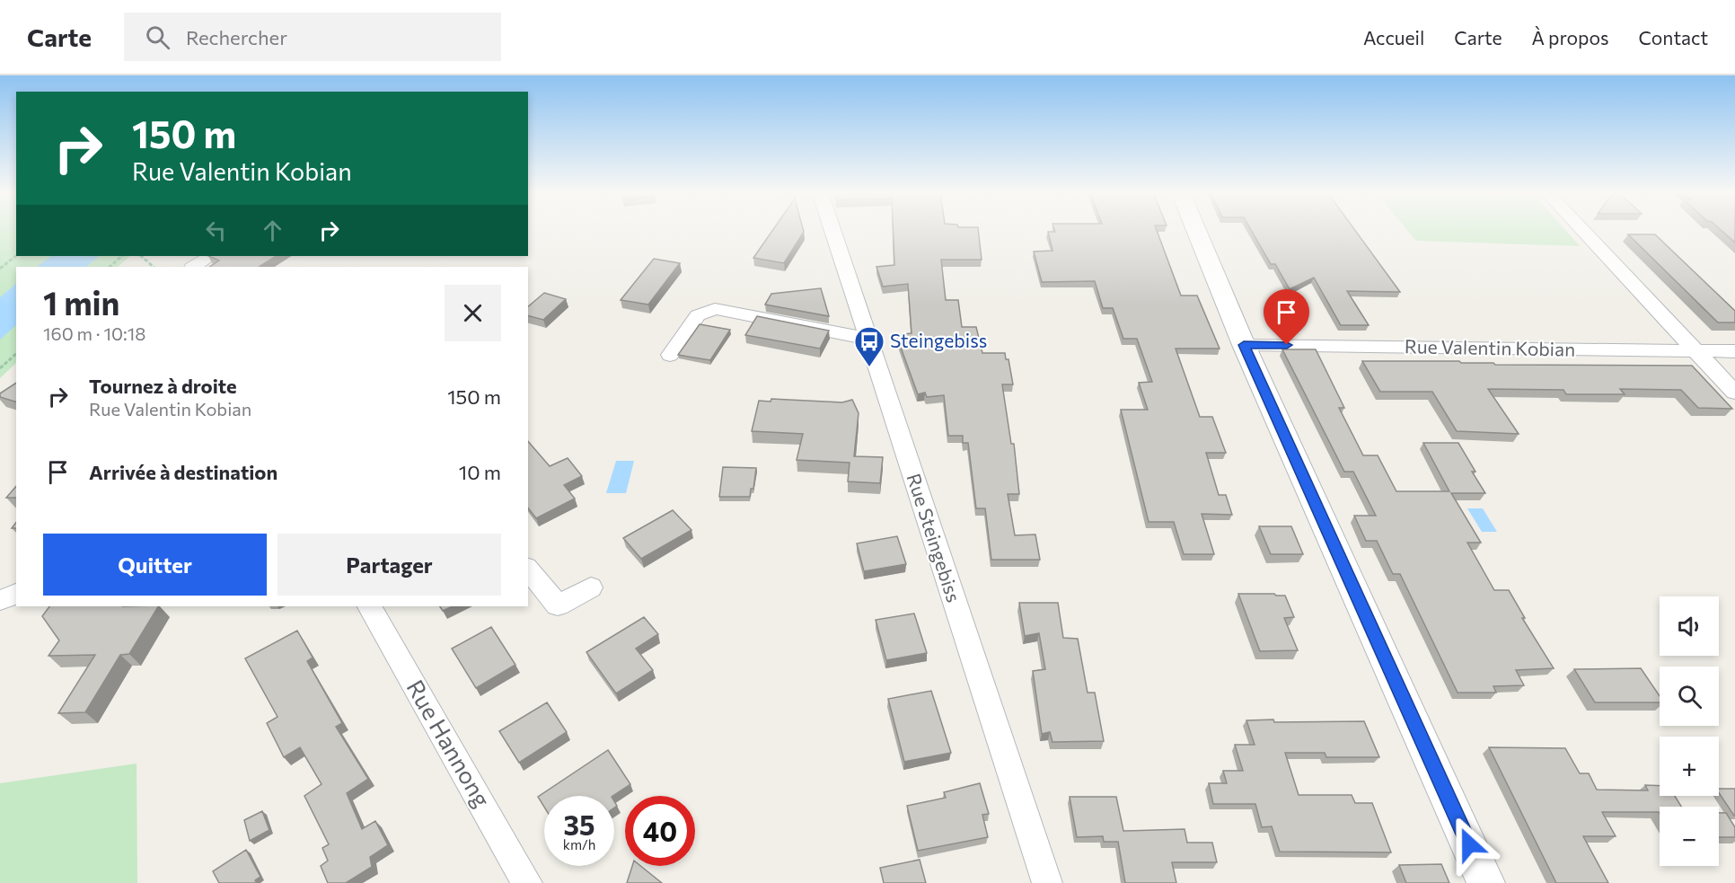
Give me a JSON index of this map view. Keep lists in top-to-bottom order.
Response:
{
  "streets": {
    "street": ["Rue Valentin Kobian", "Rue Steingebiss", "Rue Hannong"]
  },
  "places": {
    "bus stop": ["Steingebiss"]
  },
  "page": {
    "header": "Carte",
    "search": "Rechercher",
    "nav": [
      "Accueil",
      "Carte",
      "À propos",
      "Contact"
    ],
    "turn": ["150 m", "Rue Valentin Kobian"],
    "heading": ["1 min", "160 m · 10:18"],
    "list": [
      {
        "name": "Tournez à droite",
        "note": "Rue Valentin Kobian",
        "value": "150 m"
      },
      {
        "name": "Arrivée à destination",
        "value": "10 m"
      }
    ],
    "buttons": ["Quitter", "Partager"],
    "map_buttons": ["+", "−"],
    "speed": "35 km/h",
    "limit": "40"
  }
}
